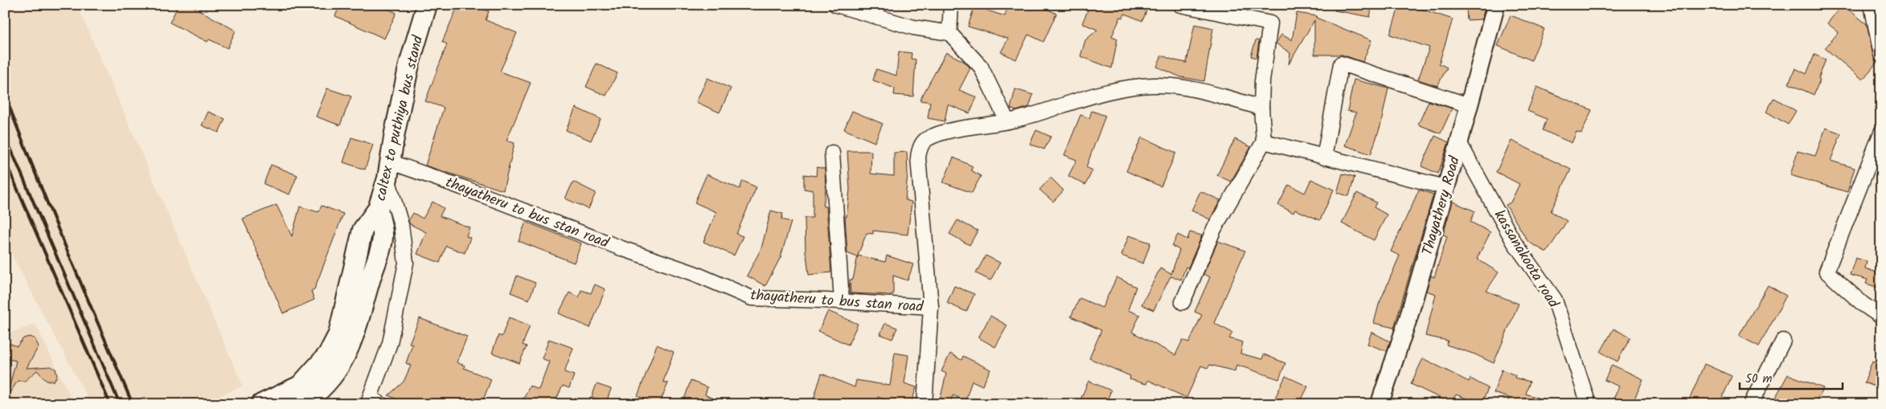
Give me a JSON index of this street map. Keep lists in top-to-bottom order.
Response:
{
  "streets": {
    "main road": ["caltex to puthiya bus stand"],
    "street": ["Thayathery Road", "thayatheru to bus stan road", "kassanakoota road"]
  },
  "crossings": [
    ["caltex to puthiya bus stand", "thayatheru to bus stan road"],
    ["Thayathery Road", "kassanakoota road"]
  ],
  "scale_bar": "50 m"
}
